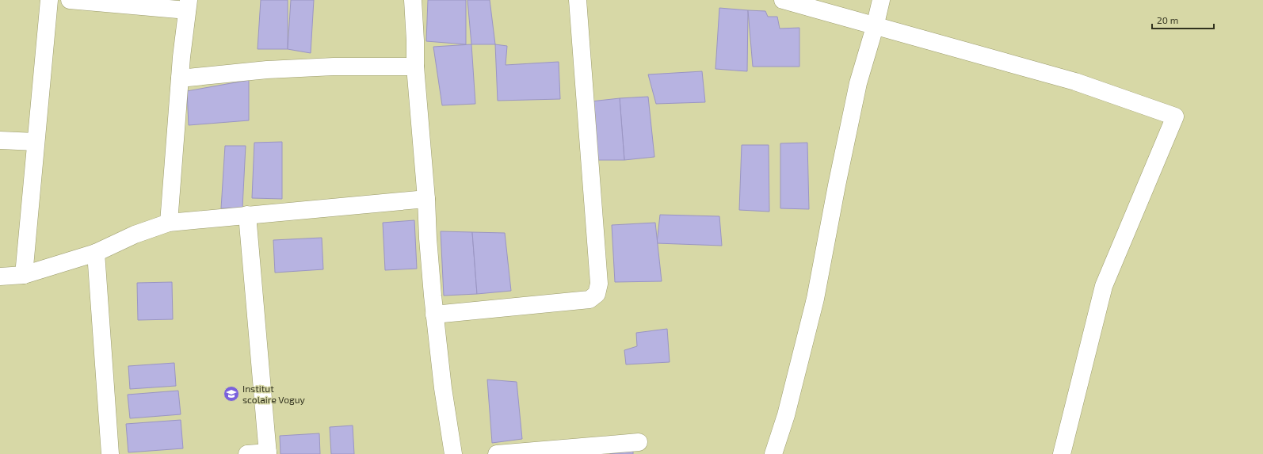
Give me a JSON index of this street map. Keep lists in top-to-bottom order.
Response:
{
  "places": {
    "school or university": ["Institut scolaire Voguy"]
  },
  "scale_bar": "20 m"
}
